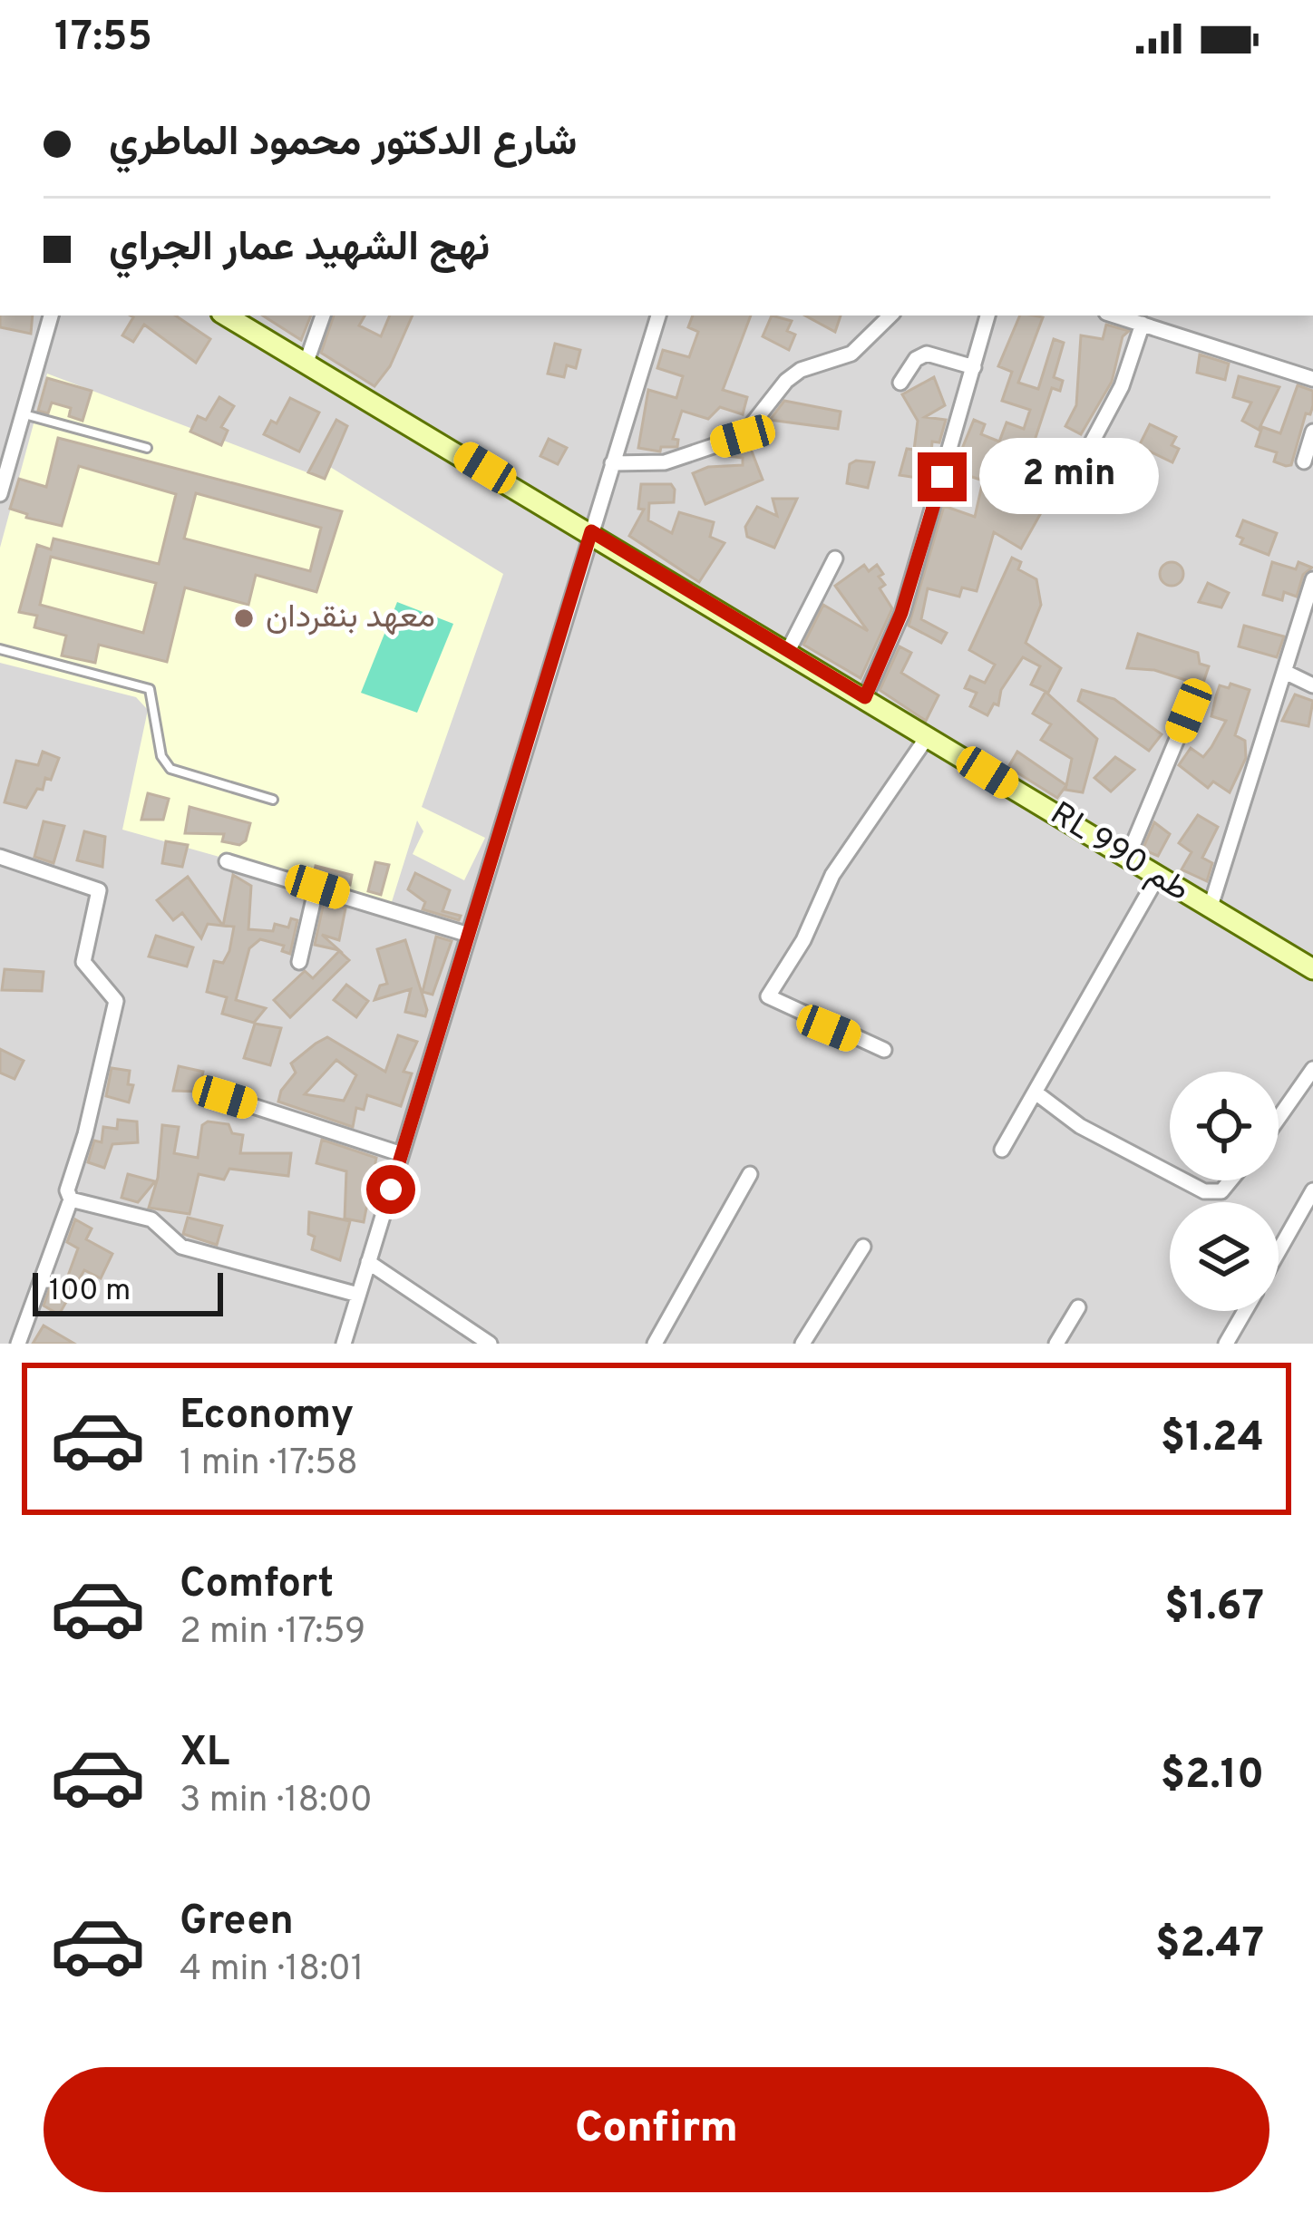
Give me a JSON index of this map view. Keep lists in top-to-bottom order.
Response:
{
  "streets": {
    "street": ["RL طم 990"]
  },
  "places": ["معهد بنقردان"],
  "scale_bar": "100 m",
  "page": {
    "status": "17:55",
    "banner": ["شارع الدكتور محمود الماطري", "نهج الشهيد عمار الجراي"],
    "bubble": "2 min",
    "scale": "100 m",
    "list": [
      {
        "name": "Economy",
        "note": "1 min · 17:58",
        "value": "$1.24"
      },
      {
        "name": "Comfort",
        "note": "2 min · 17:59",
        "value": "$1.67"
      },
      {
        "name": "XL",
        "note": "3 min · 18:00",
        "value": "$2.10"
      },
      {
        "name": "Green",
        "note": "4 min · 18:01",
        "value": "$2.47"
      }
    ],
    "buttons": "Confirm"
  }
}
